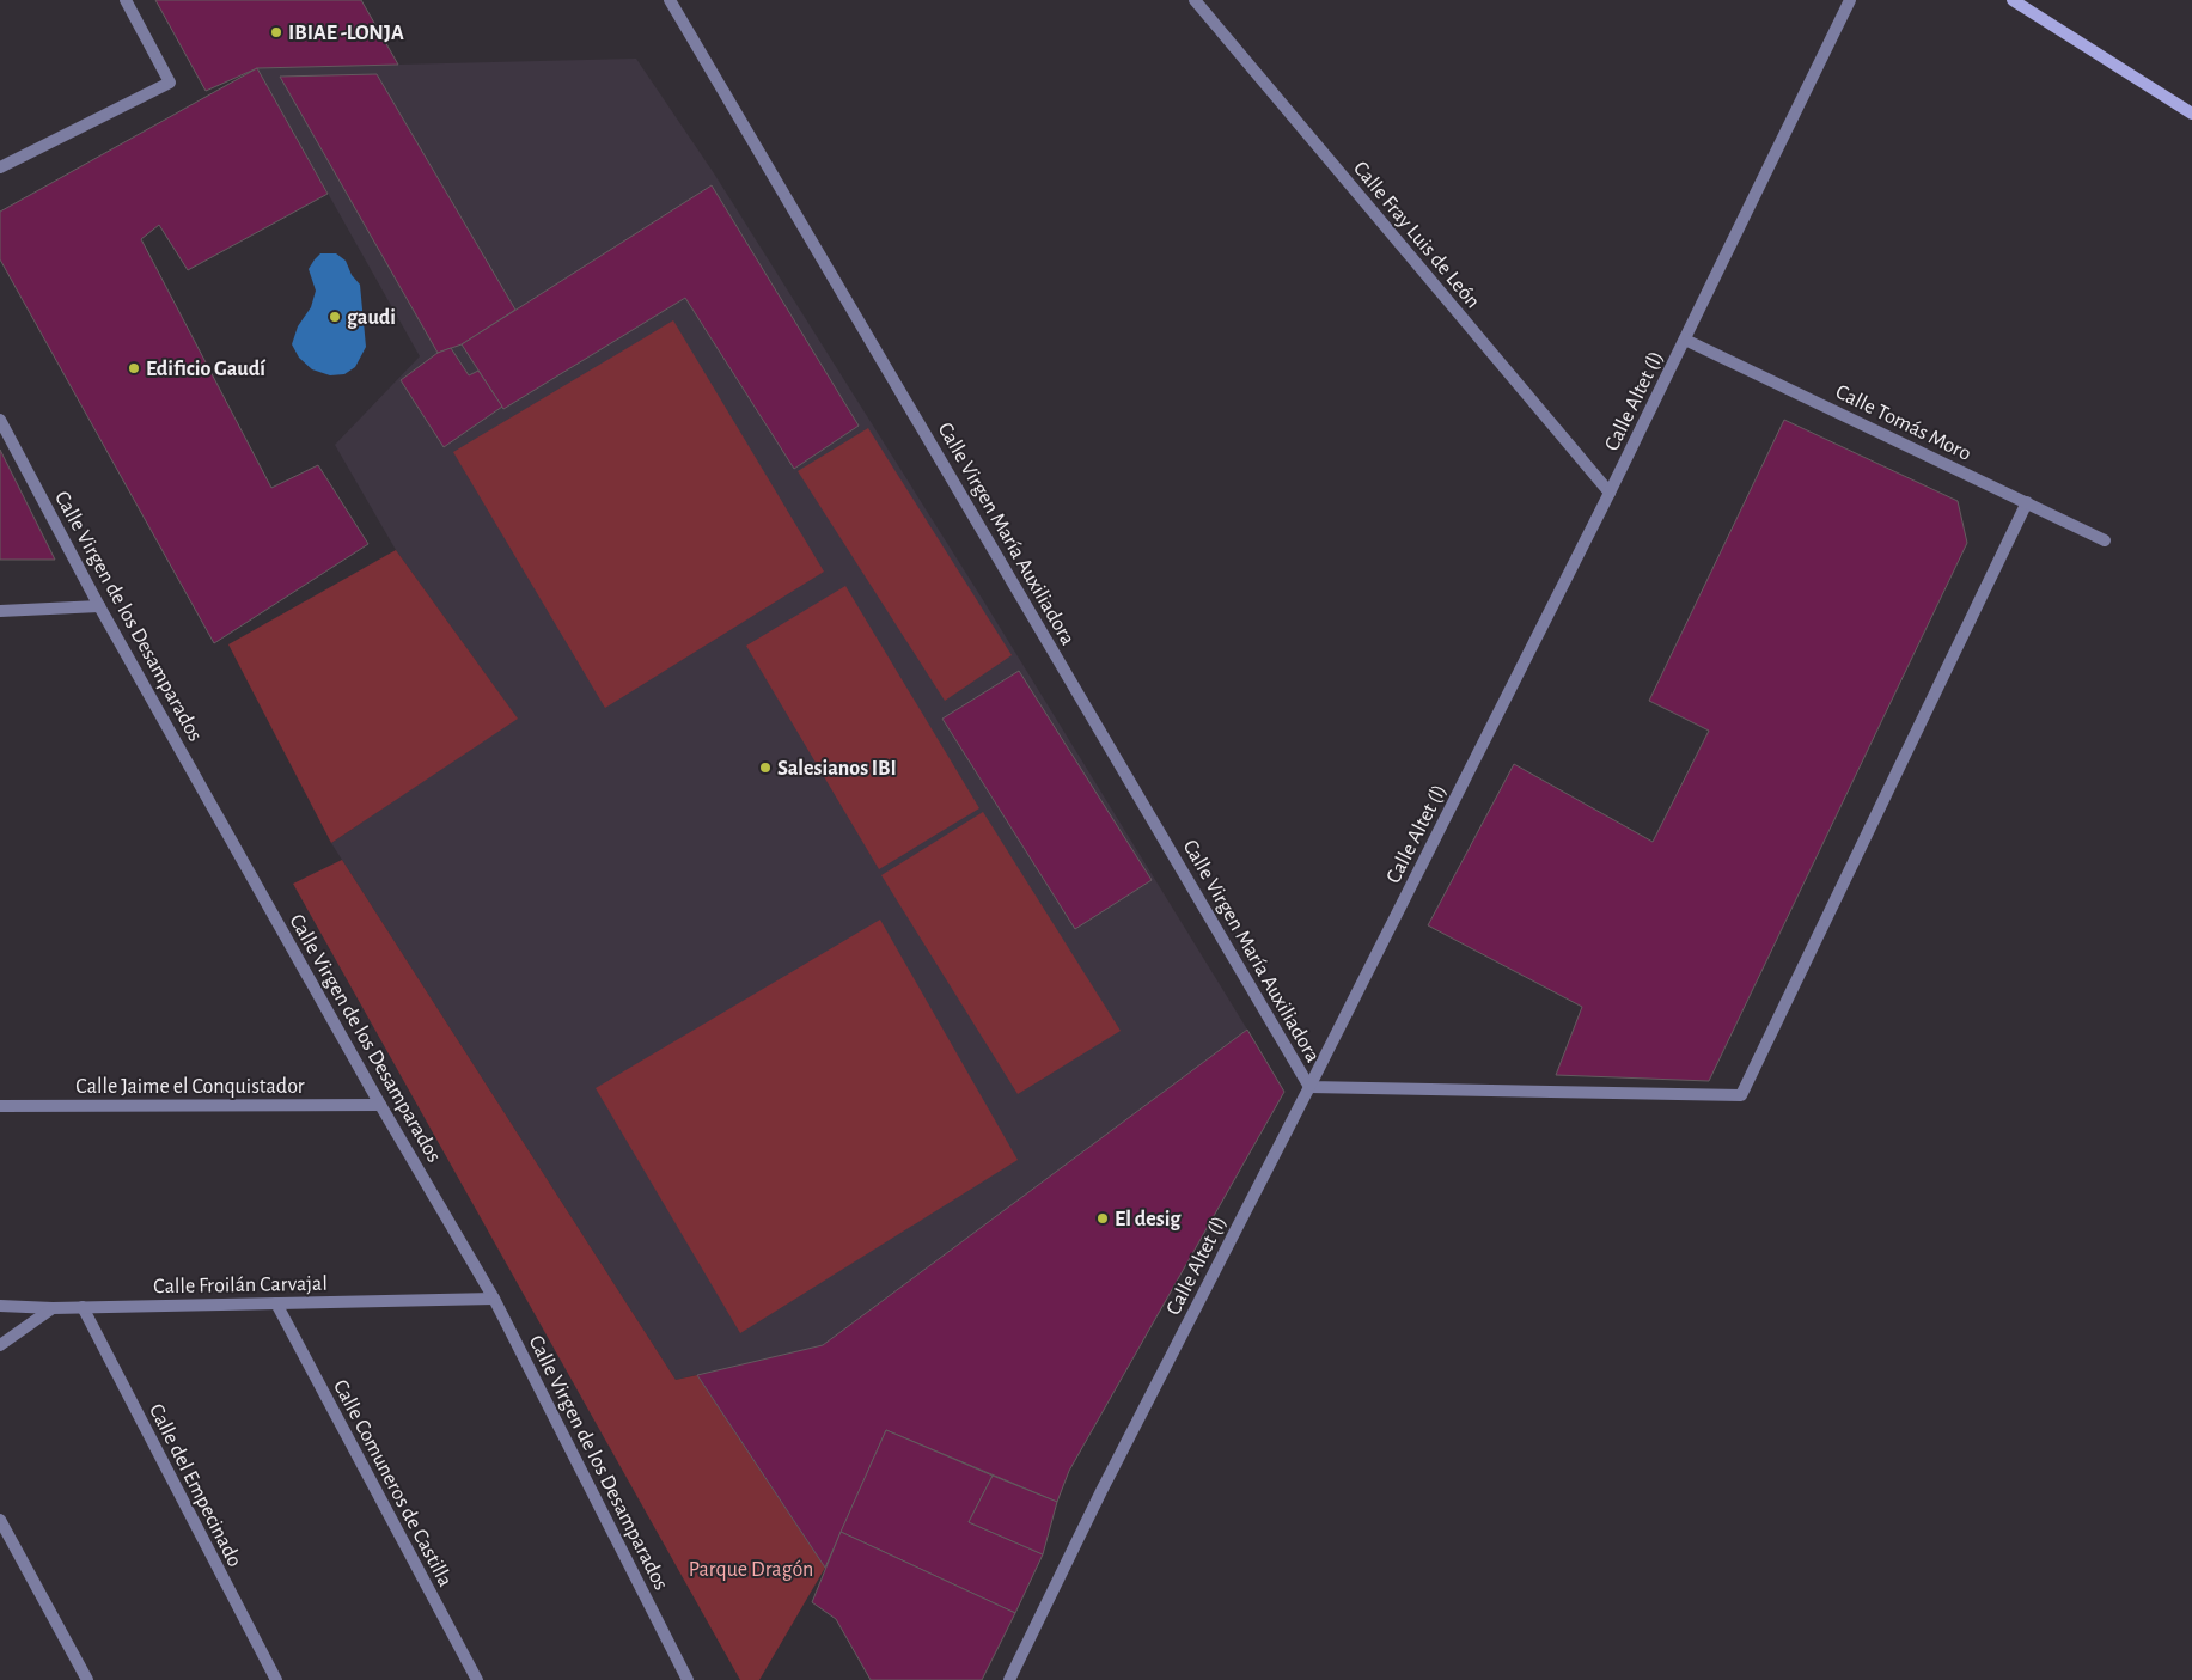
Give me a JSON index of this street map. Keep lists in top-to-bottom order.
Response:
{
  "streets": {
    "street": [
      "Calle Fray Luis de León",
      "Calle Altet (l)",
      "Calle Tomás Moro",
      "Calle Virgen María Auxiliadora",
      "Calle Virgen de los Desamparados",
      "Calle Jaime el Conquistador",
      "Calle Froilán Carvajal",
      "Calle Comuneros de Castilla",
      "Calle del Empecinado"
    ]
  },
  "crossings": [
    ["Calle Fray Luis de León", "Calle Altet (l)"],
    ["Calle Altet (l)", "Calle Tomás Moro"],
    ["Calle Altet (l)", "Calle Virgen María Auxiliadora"],
    ["Calle Virgen de los Desamparados", "Calle Jaime el Conquistador"],
    ["Calle Virgen de los Desamparados", "Calle Froilán Carvajal"],
    ["Calle Froilán Carvajal", "Calle Comuneros de Castilla"],
    ["Calle Froilán Carvajal", "Calle del Empecinado"]
  ],
  "parks": ["Parque Dragón"],
  "places": [
    "IBIAE -LONJA",
    "gaudi",
    "Edificio Gaudí",
    "Salesianos IBI",
    "El desig"
  ]
}
